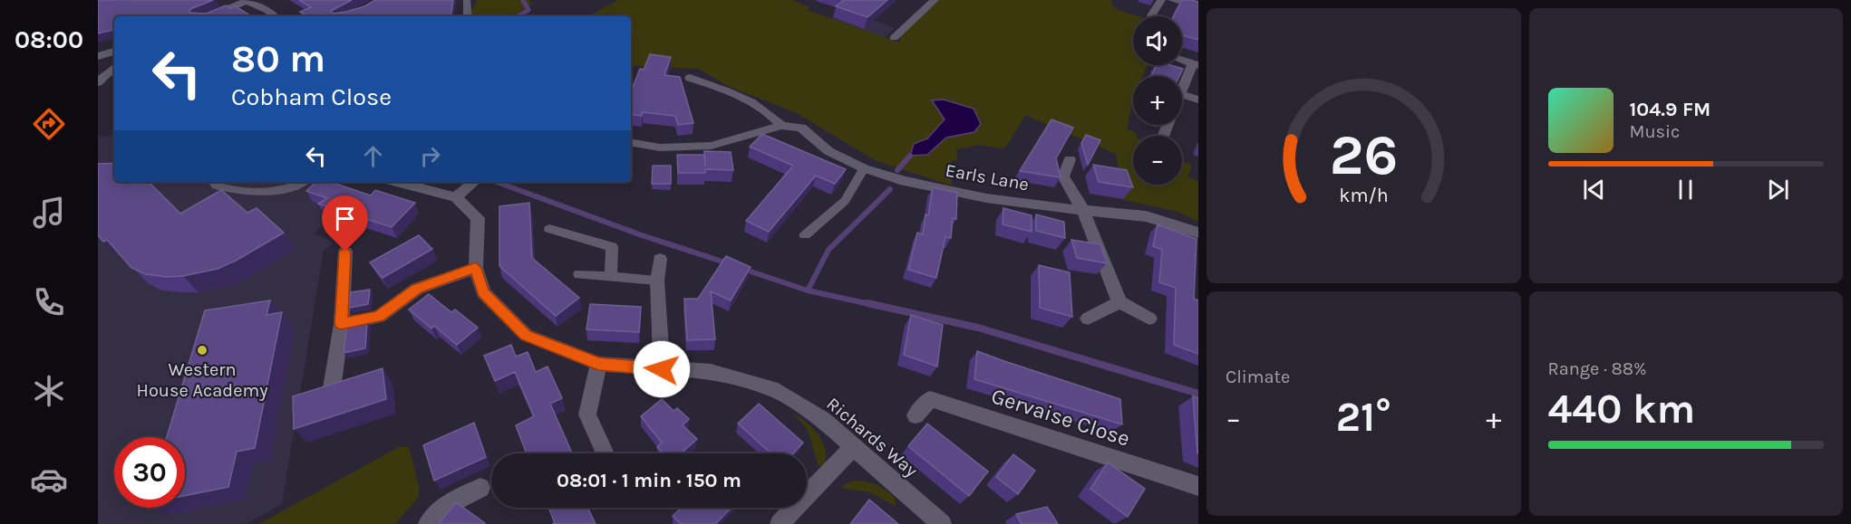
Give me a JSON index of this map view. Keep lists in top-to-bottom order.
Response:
{
  "streets": {
    "street": ["Earls Lane", "Gervaise Close", "Richards Way"]
  },
  "places": ["Western House Academy"],
  "page": {
    "tabs": "08:00",
    "map_buttons": ["+", "−"],
    "turn": ["80 m", "Cobham Close"],
    "song": ["104.9 FM", "Music"],
    "tile": [
      "Climate",
      ["Range · 88%", "440 km"]
    ],
    "heat": ["−", "21°", "+"],
    "limit": "30",
    "trip": "08:01 · 1 min · 150 m",
    "gauge": ["26", "km/h"]
  }
}
